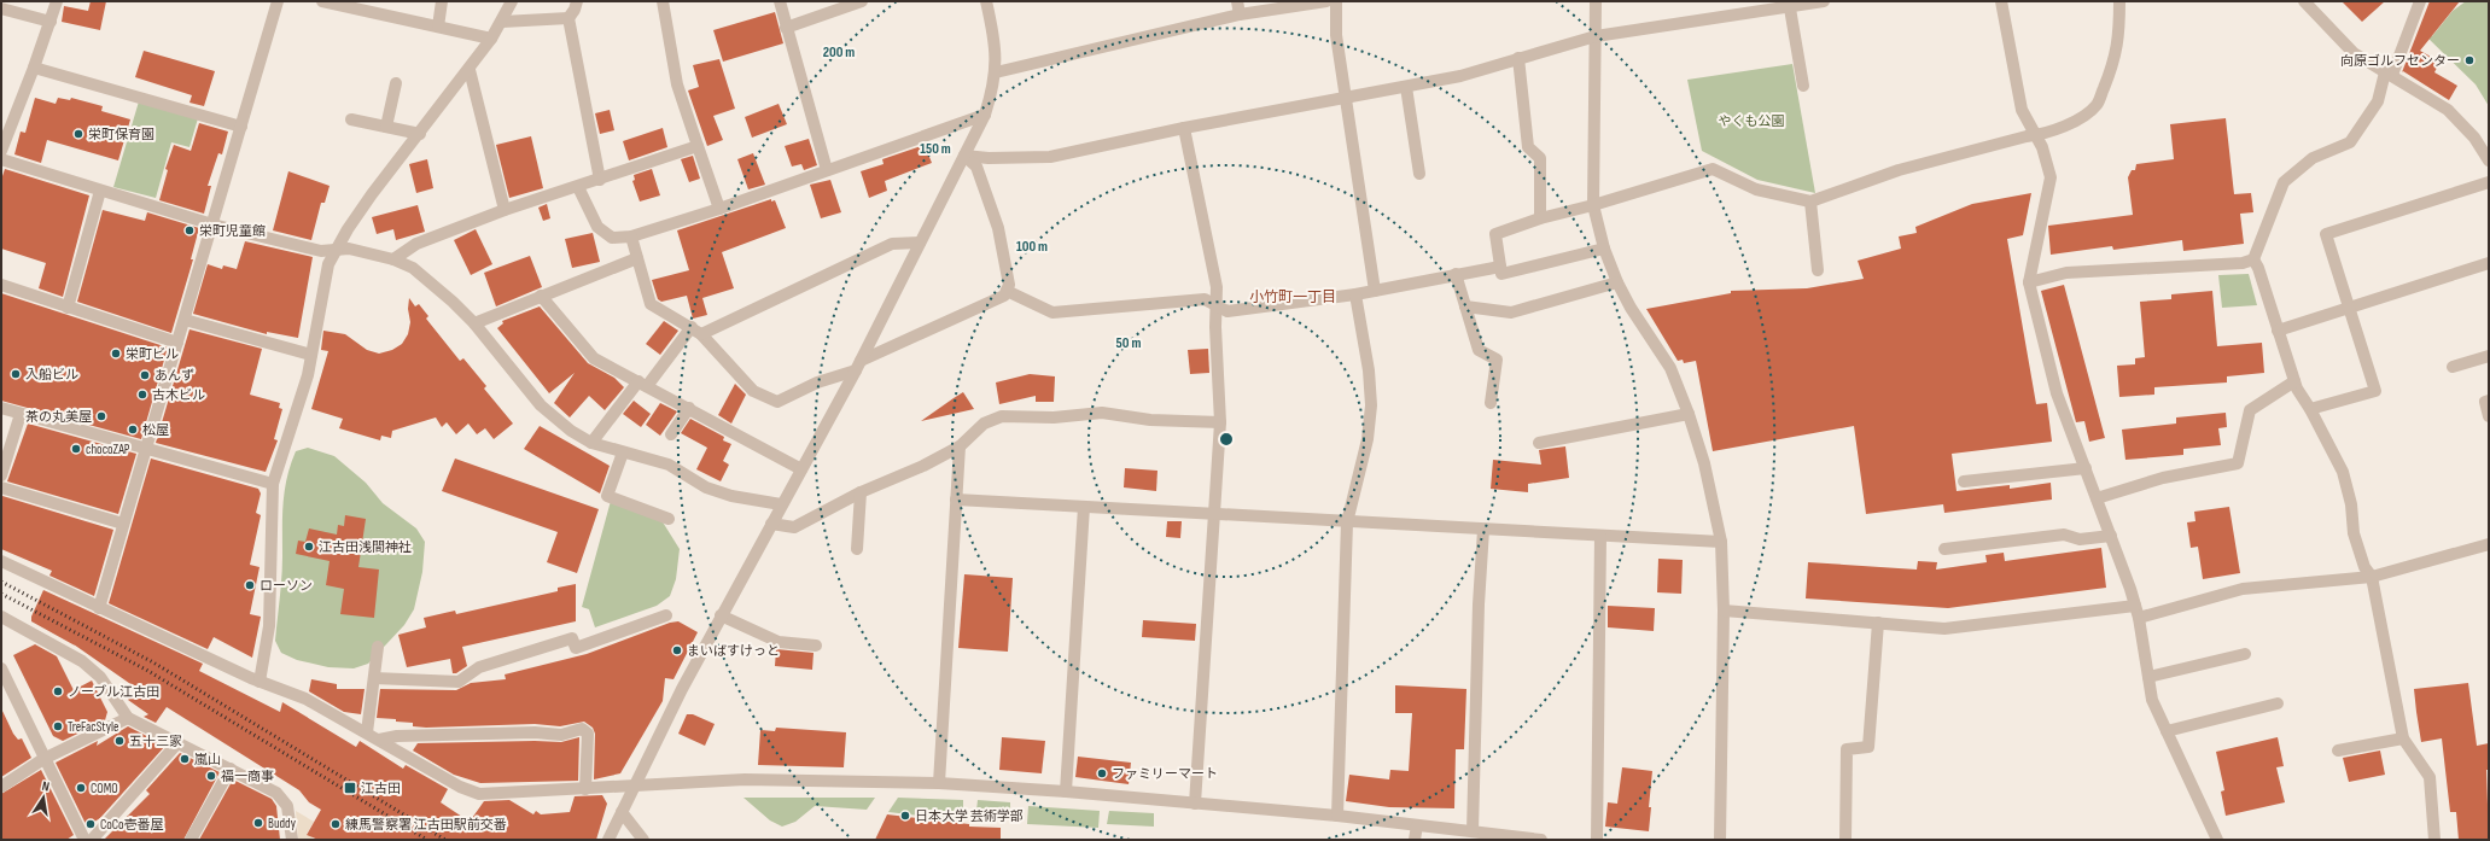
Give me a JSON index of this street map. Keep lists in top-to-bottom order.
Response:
{
  "districts": ["小竹町一丁目"],
  "parks": ["やくも公園"],
  "places": {
    "other": [
      "向原ゴルフセンター",
      "栄町保育園",
      "栄町児童館",
      "栄町ビル",
      "入船ビル",
      "あんず",
      "古木ビル",
      "茶の丸美屋",
      "松屋",
      "chocoZAP",
      "江古田浅間神社",
      "ローソン",
      "まいばすけっと",
      "ノーブル江古田",
      "TreFacStyle",
      "五十三家",
      "嵐山",
      "ファミリーマート",
      "福一商事",
      "COMO",
      "日本大学 芸術学部",
      "Buddy",
      "CoCo壱番屋",
      "練馬警察署 江古田駅前交番"
    ],
    "transit": ["江古田"]
  },
  "north": "top",
  "rings": [
    "200 m",
    "150 m",
    "100 m",
    "50 m"
  ]
}
